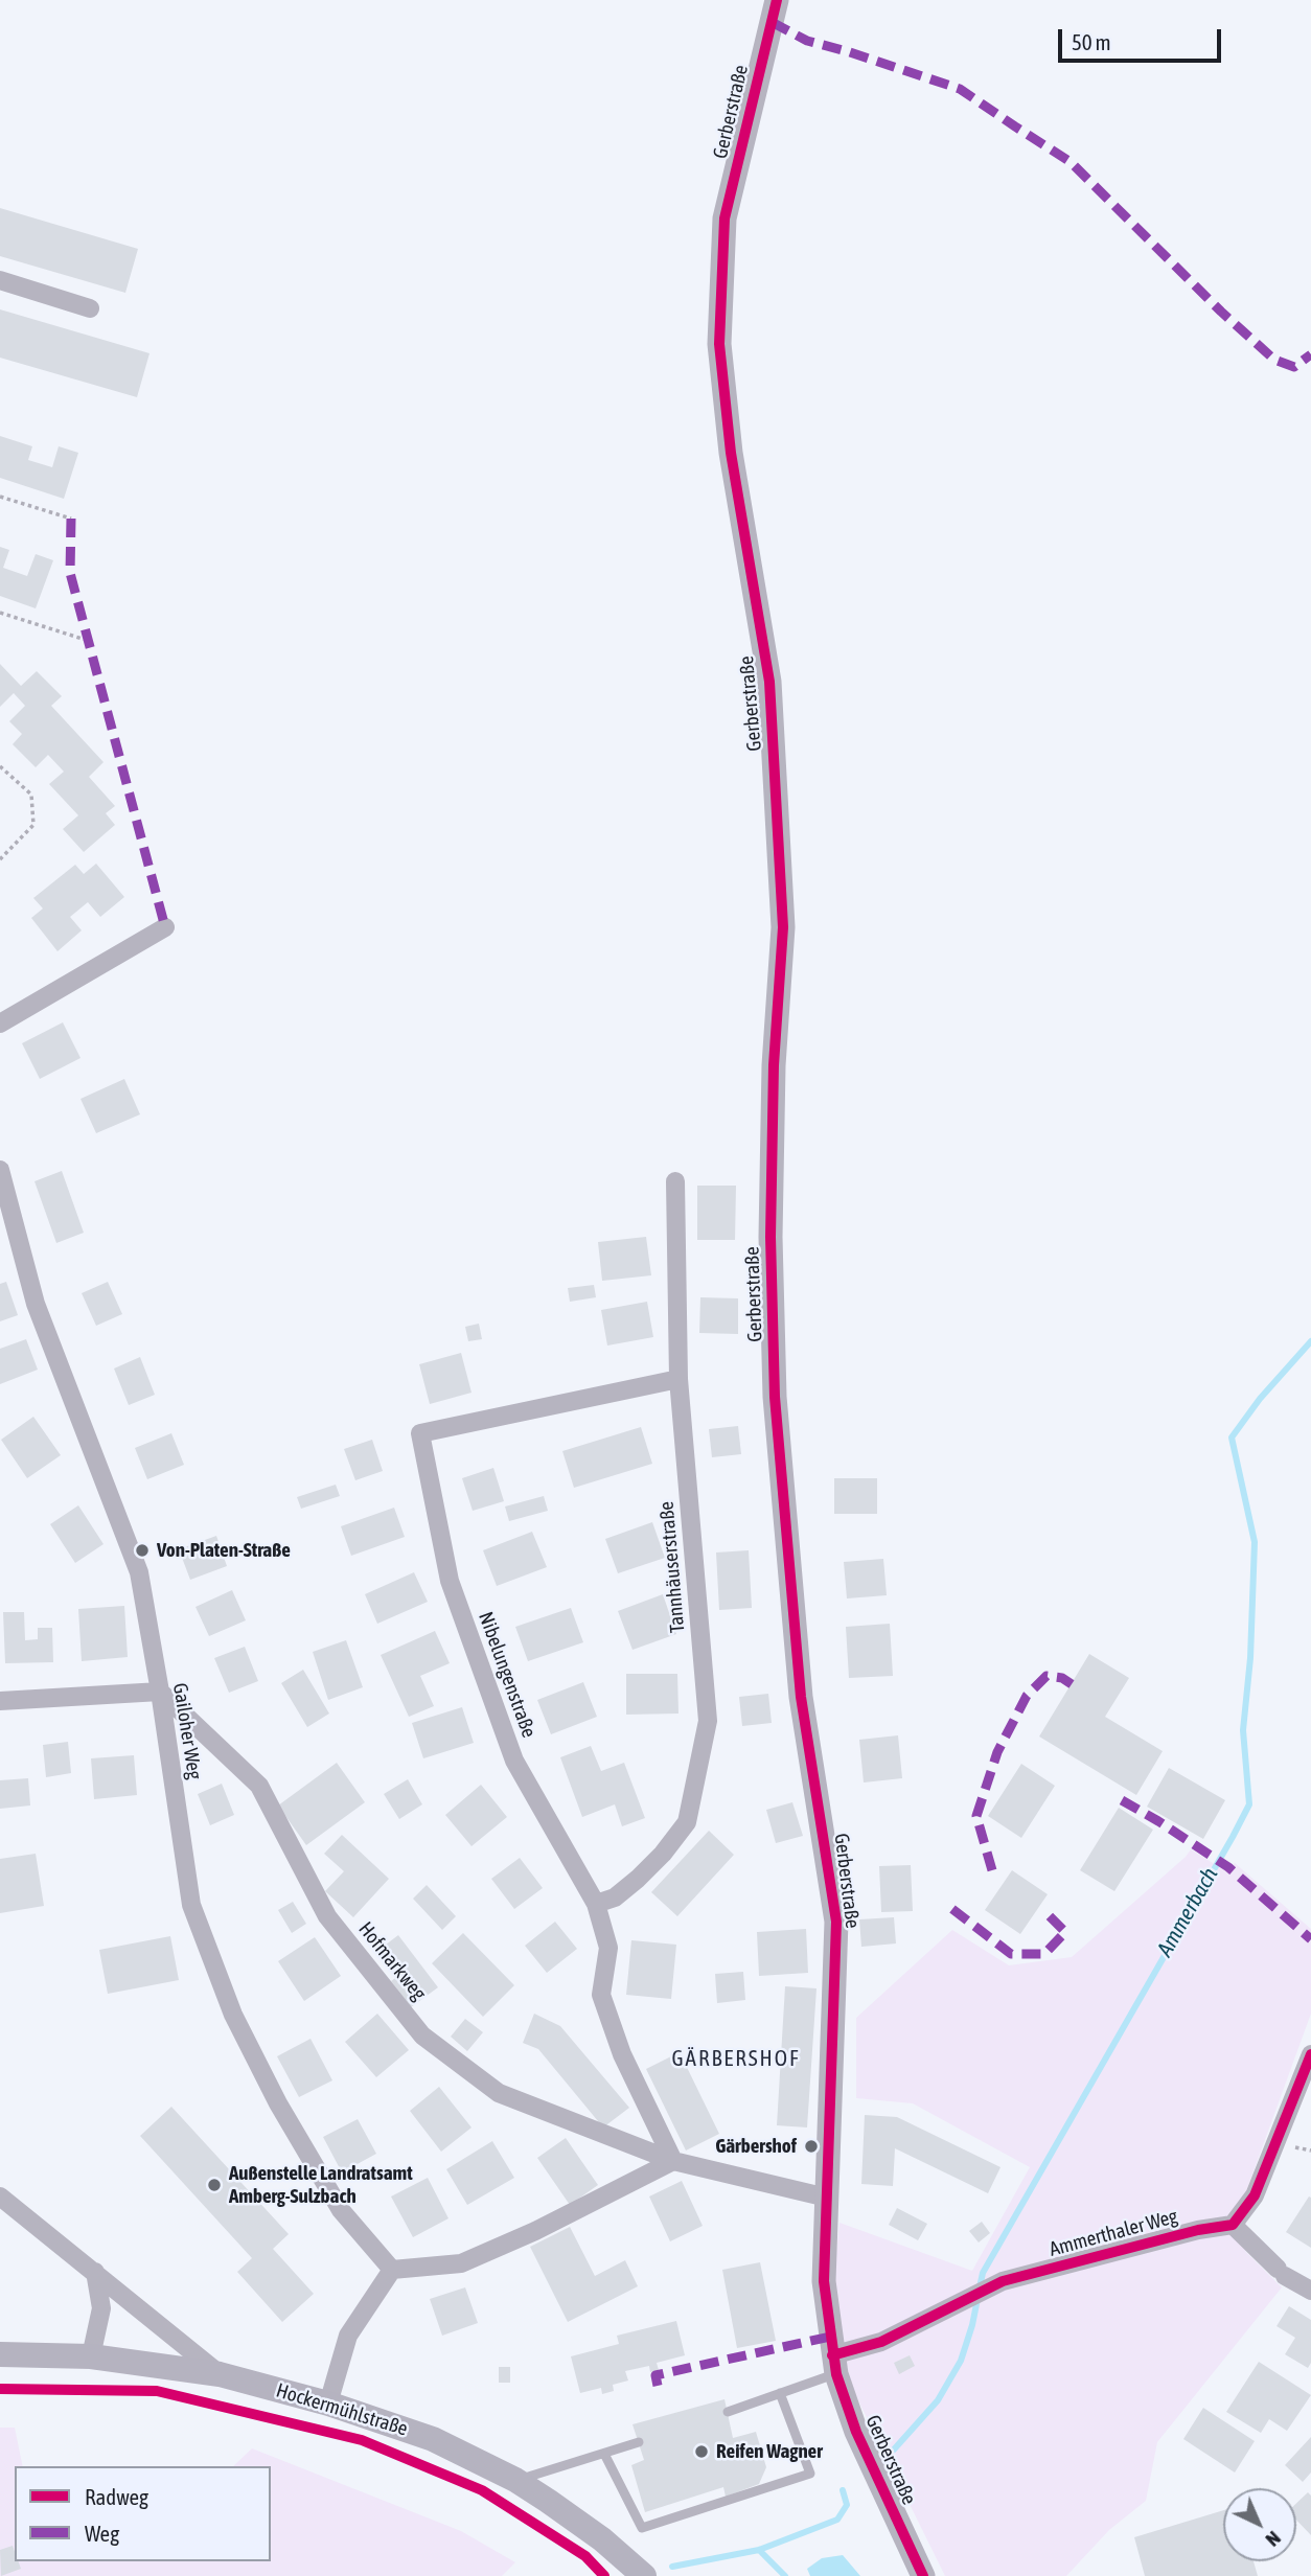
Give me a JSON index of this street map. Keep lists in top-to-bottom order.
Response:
{
  "streets": {
    "main road": ["Hockermühlstraße"],
    "street": [
      "Gerberstraße",
      "Tannhäuserstraße",
      "Nibelungenstraße",
      "Gailoher Weg",
      "Hofmarkweg",
      "Ammerthaler Weg"
    ]
  },
  "crossings": [
    ["Gerberstraße", "Hofmarkweg"],
    ["Gerberstraße", "Ammerthaler Weg"],
    ["Tannhäuserstraße", "Nibelungenstraße"],
    ["Nibelungenstraße", "Hofmarkweg"],
    ["Gailoher Weg", "Hofmarkweg"]
  ],
  "districts": ["GÄRBERSHOF"],
  "water": ["Ammerbach"],
  "places": [
    "Von-Platen-Straße",
    "Gärbershof",
    "Außenstelle Landratsamt Amberg-Sulzbach",
    "Reifen Wagner"
  ],
  "legend": ["Radweg", "Weg"],
  "scale_bar": "50 m",
  "north": "bottom right"
}
